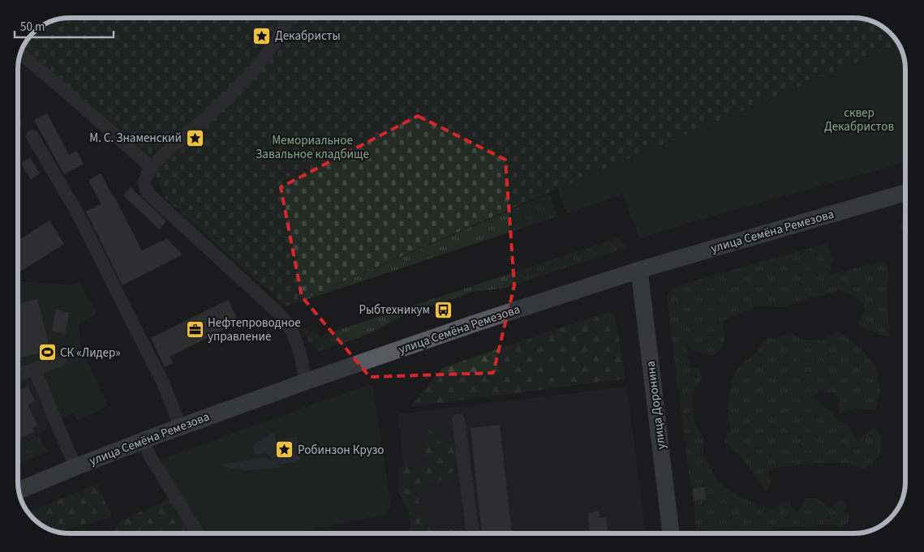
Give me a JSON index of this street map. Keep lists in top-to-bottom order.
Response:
{
  "streets": {
    "main road": ["улица Семёна Ремезова", "улица Доронина"]
  },
  "crossings": [
    ["улица Семёна Ремезова", "улица Доронина"]
  ],
  "parks": ["сквер Декабристов", "Мемориальное Завальное кладбище"],
  "places": {
    "place": ["Декабристы", "М. С. Знаменский", "Робинзон Крузо"],
    "bus stop": ["Рыбтехникум"],
    "office": ["Нефтепроводное управление"],
    "sports": ["СК «Лидер»"]
  },
  "scale_bar": "50 m"
}
